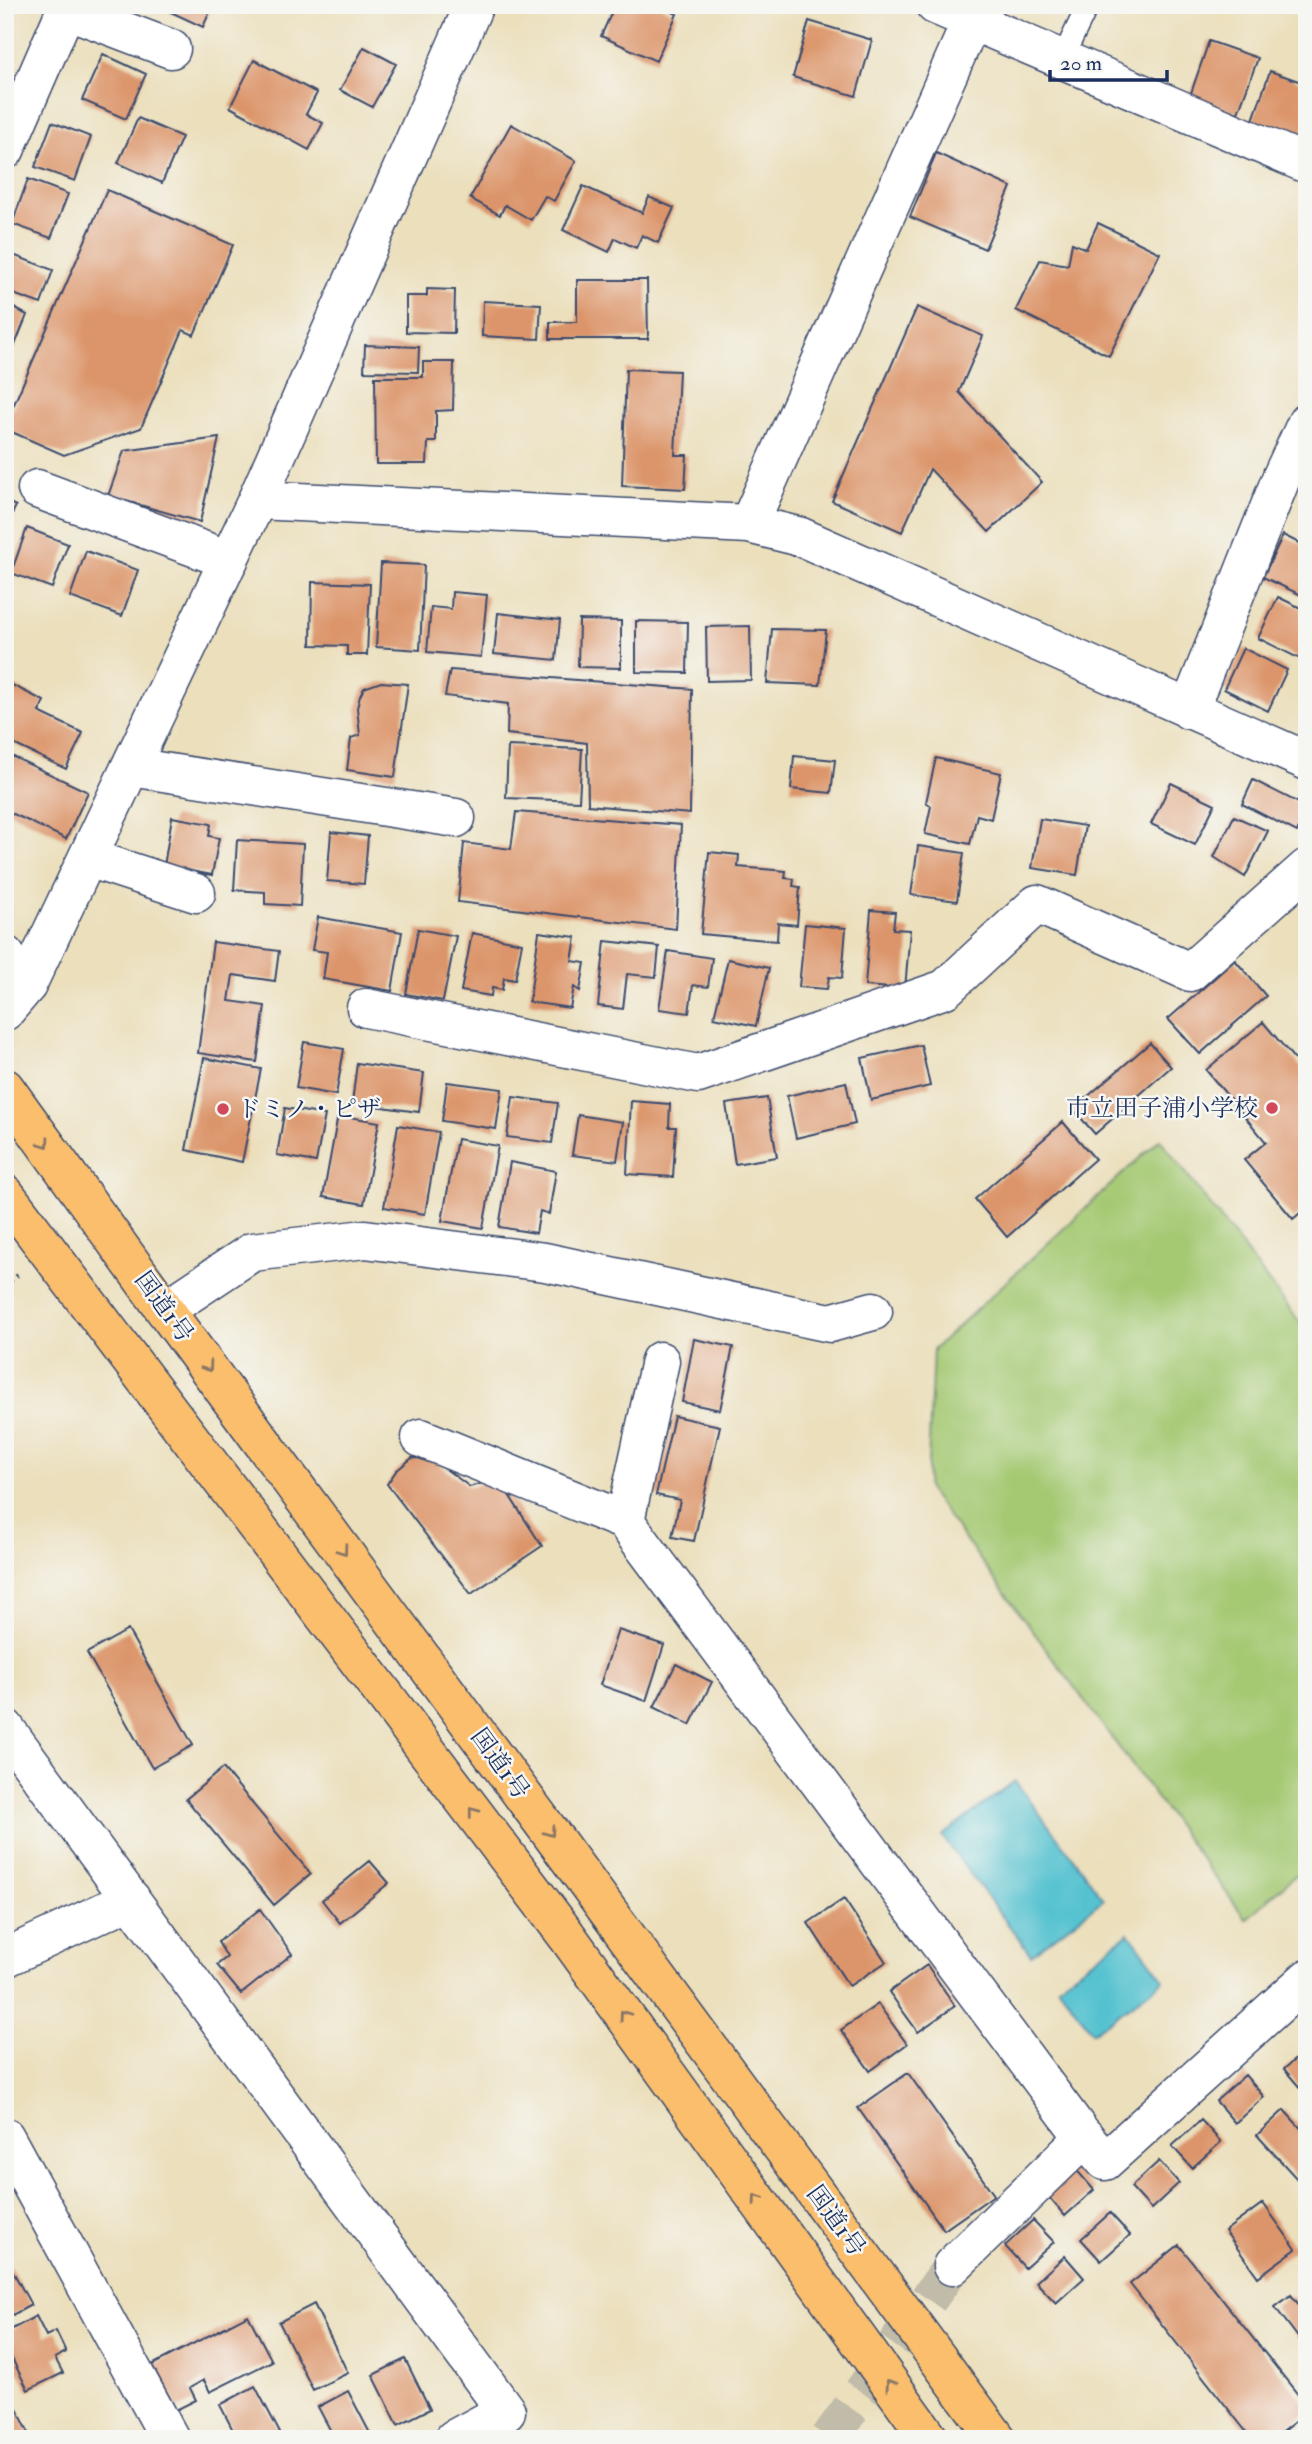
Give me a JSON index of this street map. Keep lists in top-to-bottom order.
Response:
{
  "streets": {
    "highway": ["国道1号"]
  },
  "places": ["市立田子浦小学校", "ドミノ・ピザ"],
  "scale_bar": "20 m"
}
